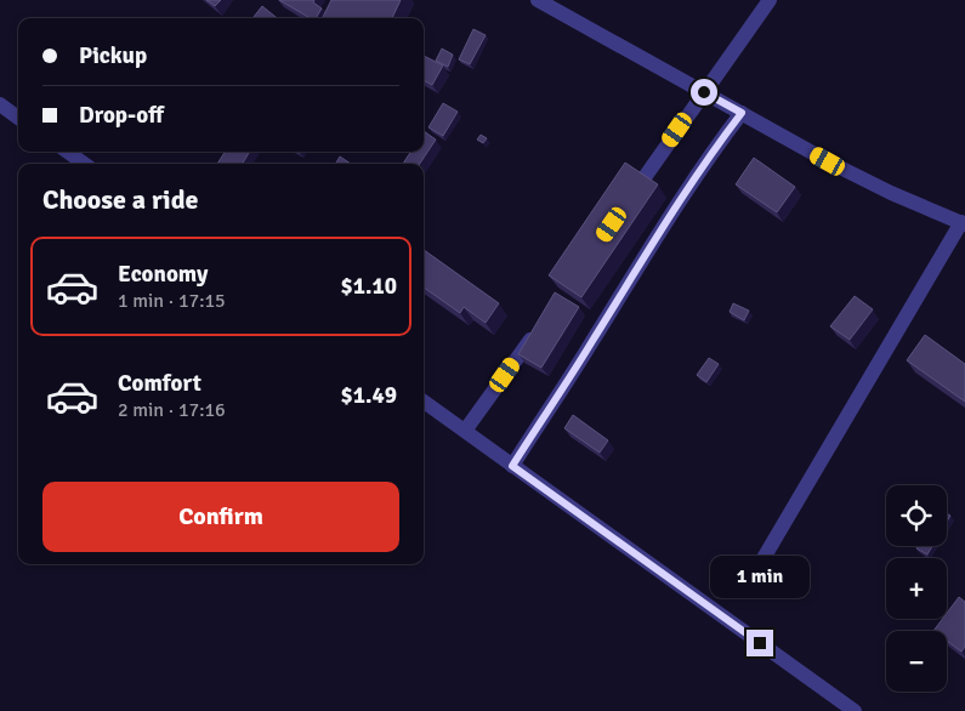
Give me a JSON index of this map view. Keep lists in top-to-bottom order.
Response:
{
  "page": {
    "banner": ["Pickup", "Drop-off"],
    "heading": "Choose a ride",
    "list": [
      {
        "name": "Economy",
        "note": "1 min · 17:15",
        "value": "$1.10"
      },
      {
        "name": "Comfort",
        "note": "2 min · 17:16",
        "value": "$1.49"
      }
    ],
    "buttons": "Confirm",
    "map_buttons": ["+", "−"],
    "bubble": "1 min"
  }
}
